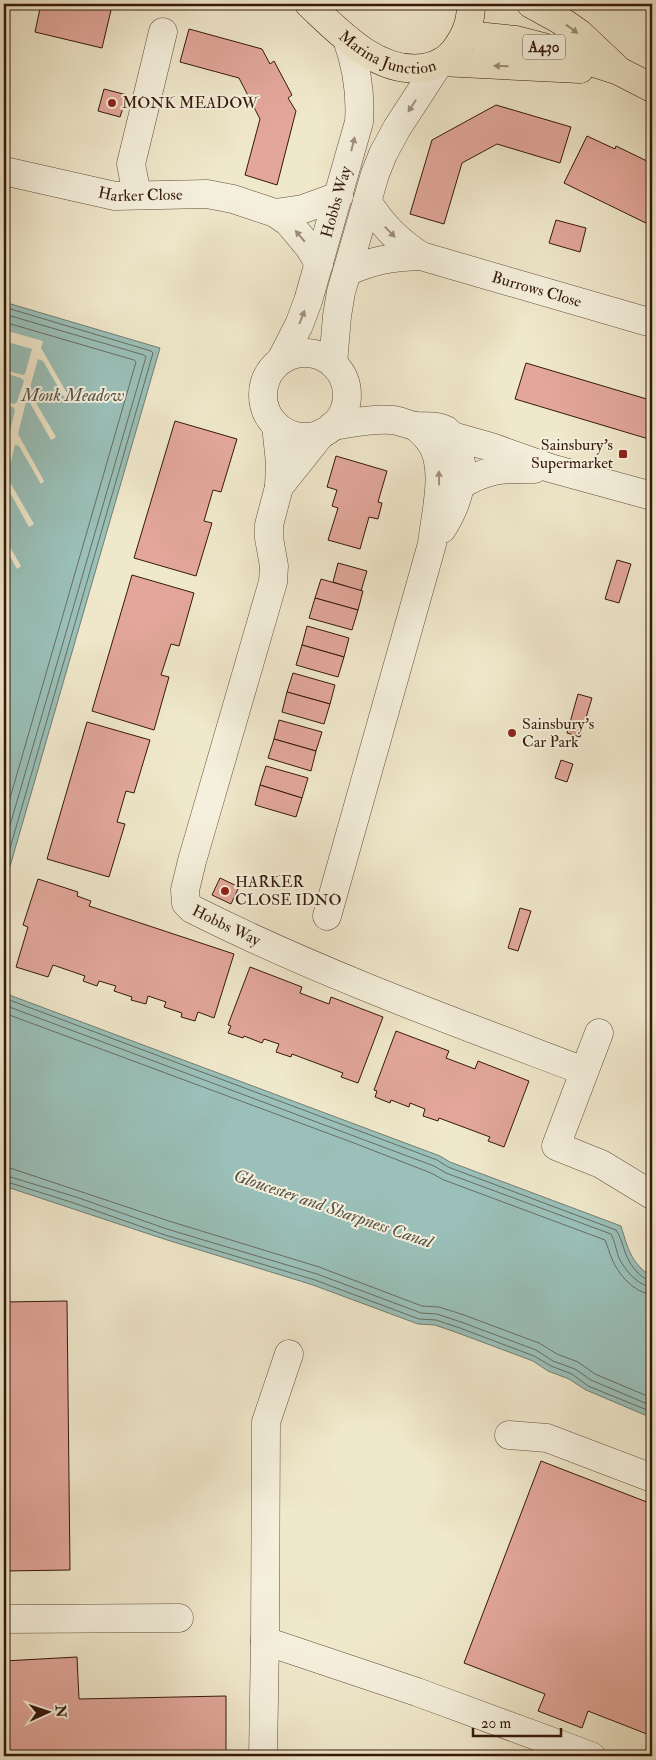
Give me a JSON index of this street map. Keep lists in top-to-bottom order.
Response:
{
  "streets": {
    "main road": ["Marina Junction", "A430"],
    "street": ["Harker Close", "Hobbs Way", "Burrows Close"]
  },
  "crossings": [
    ["Marina Junction", "A430"],
    ["Marina Junction", "Hobbs Way"],
    ["Harker Close", "Hobbs Way"],
    ["Hobbs Way", "Burrows Close"]
  ],
  "water": ["Monk Meadow", "Gloucester and Sharpness Canal"],
  "places": {
    "other": ["MONK MEADOW", "Sainsbury's Car Park", "HARKER CLOSE IDNO"],
    "transit": ["Sainsbury's Supermarket"]
  },
  "scale_bar": "20 m",
  "north": "right"
}
